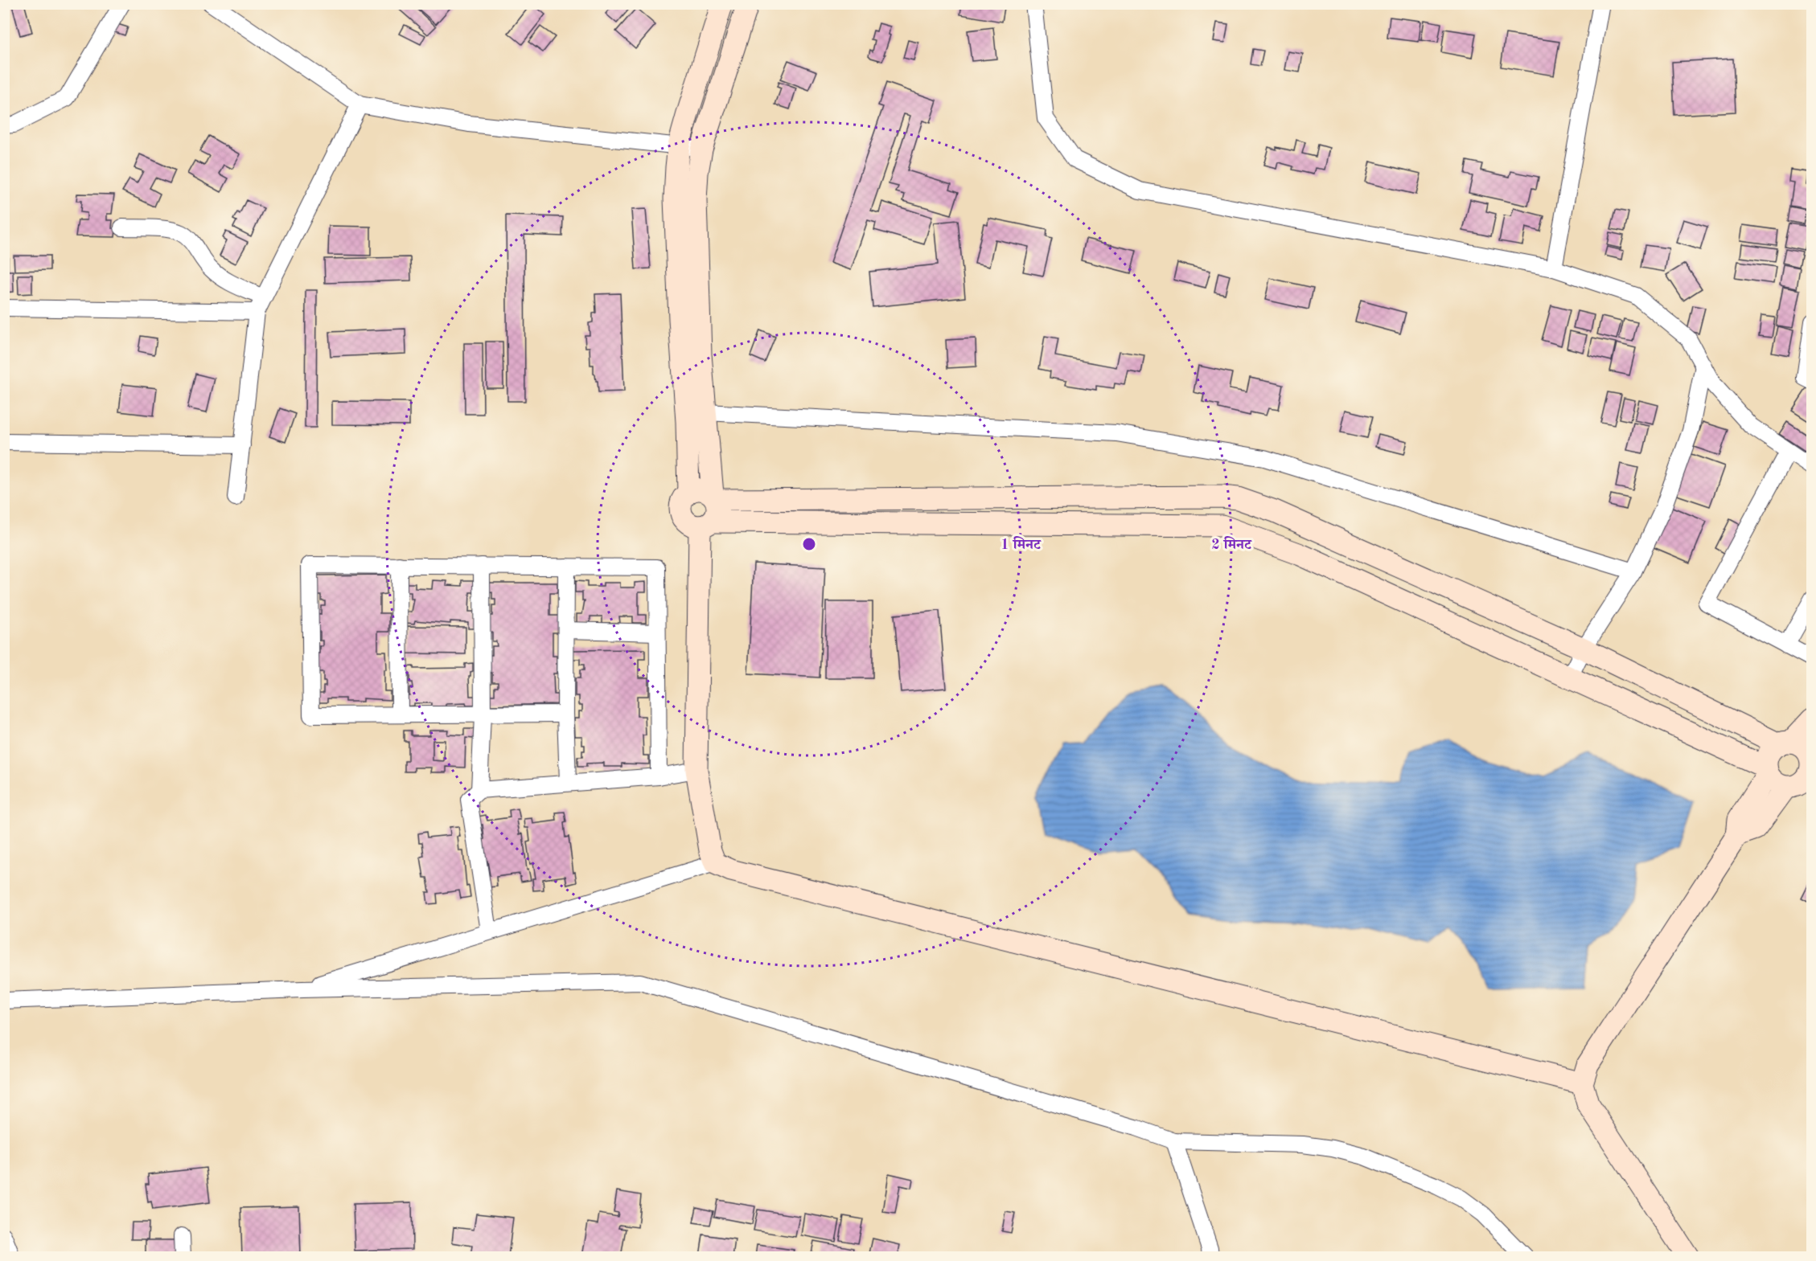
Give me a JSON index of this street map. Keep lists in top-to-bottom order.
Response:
{
  "rings": ["1 मिनट", "2 मिनट"]
}
